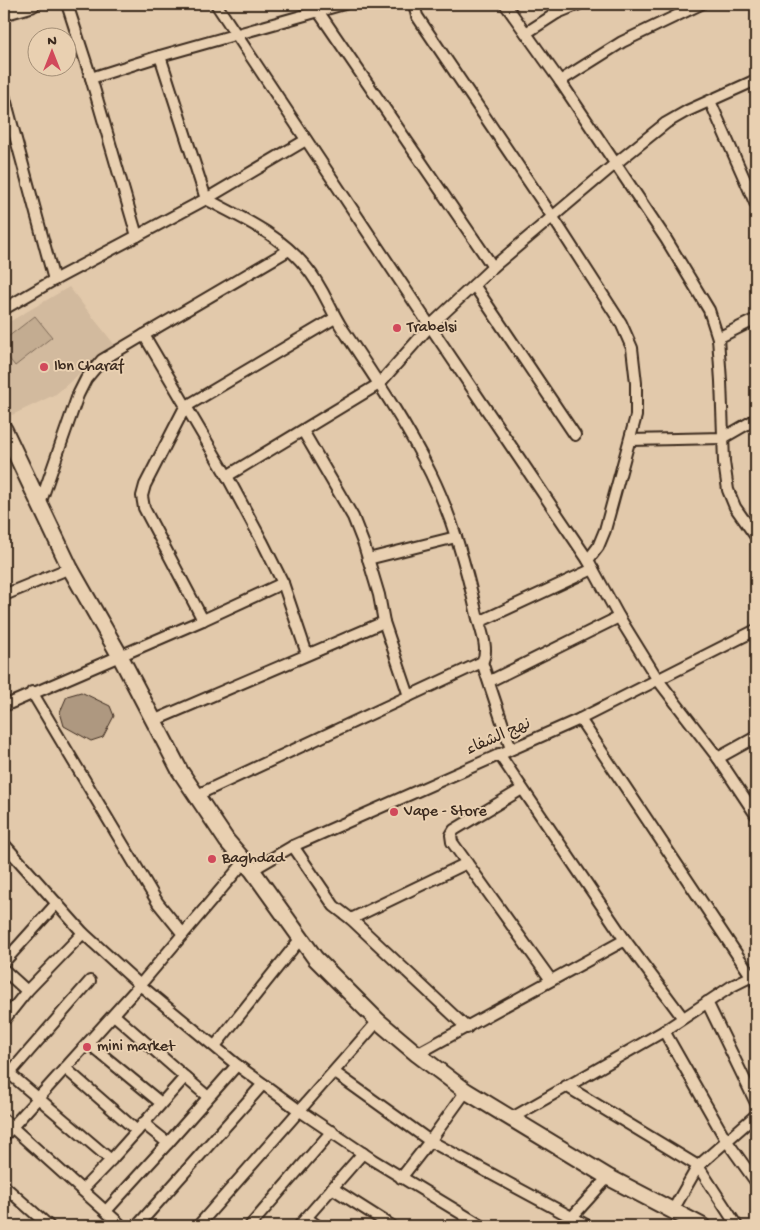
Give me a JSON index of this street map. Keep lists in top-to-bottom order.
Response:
{
  "streets": {
    "street": ["نهج الشفاء"]
  },
  "places": [
    "Trabelsi",
    "Ibn Charaf",
    "Vape - Store",
    "Baghdad",
    "mini market"
  ],
  "north": "top"
}
